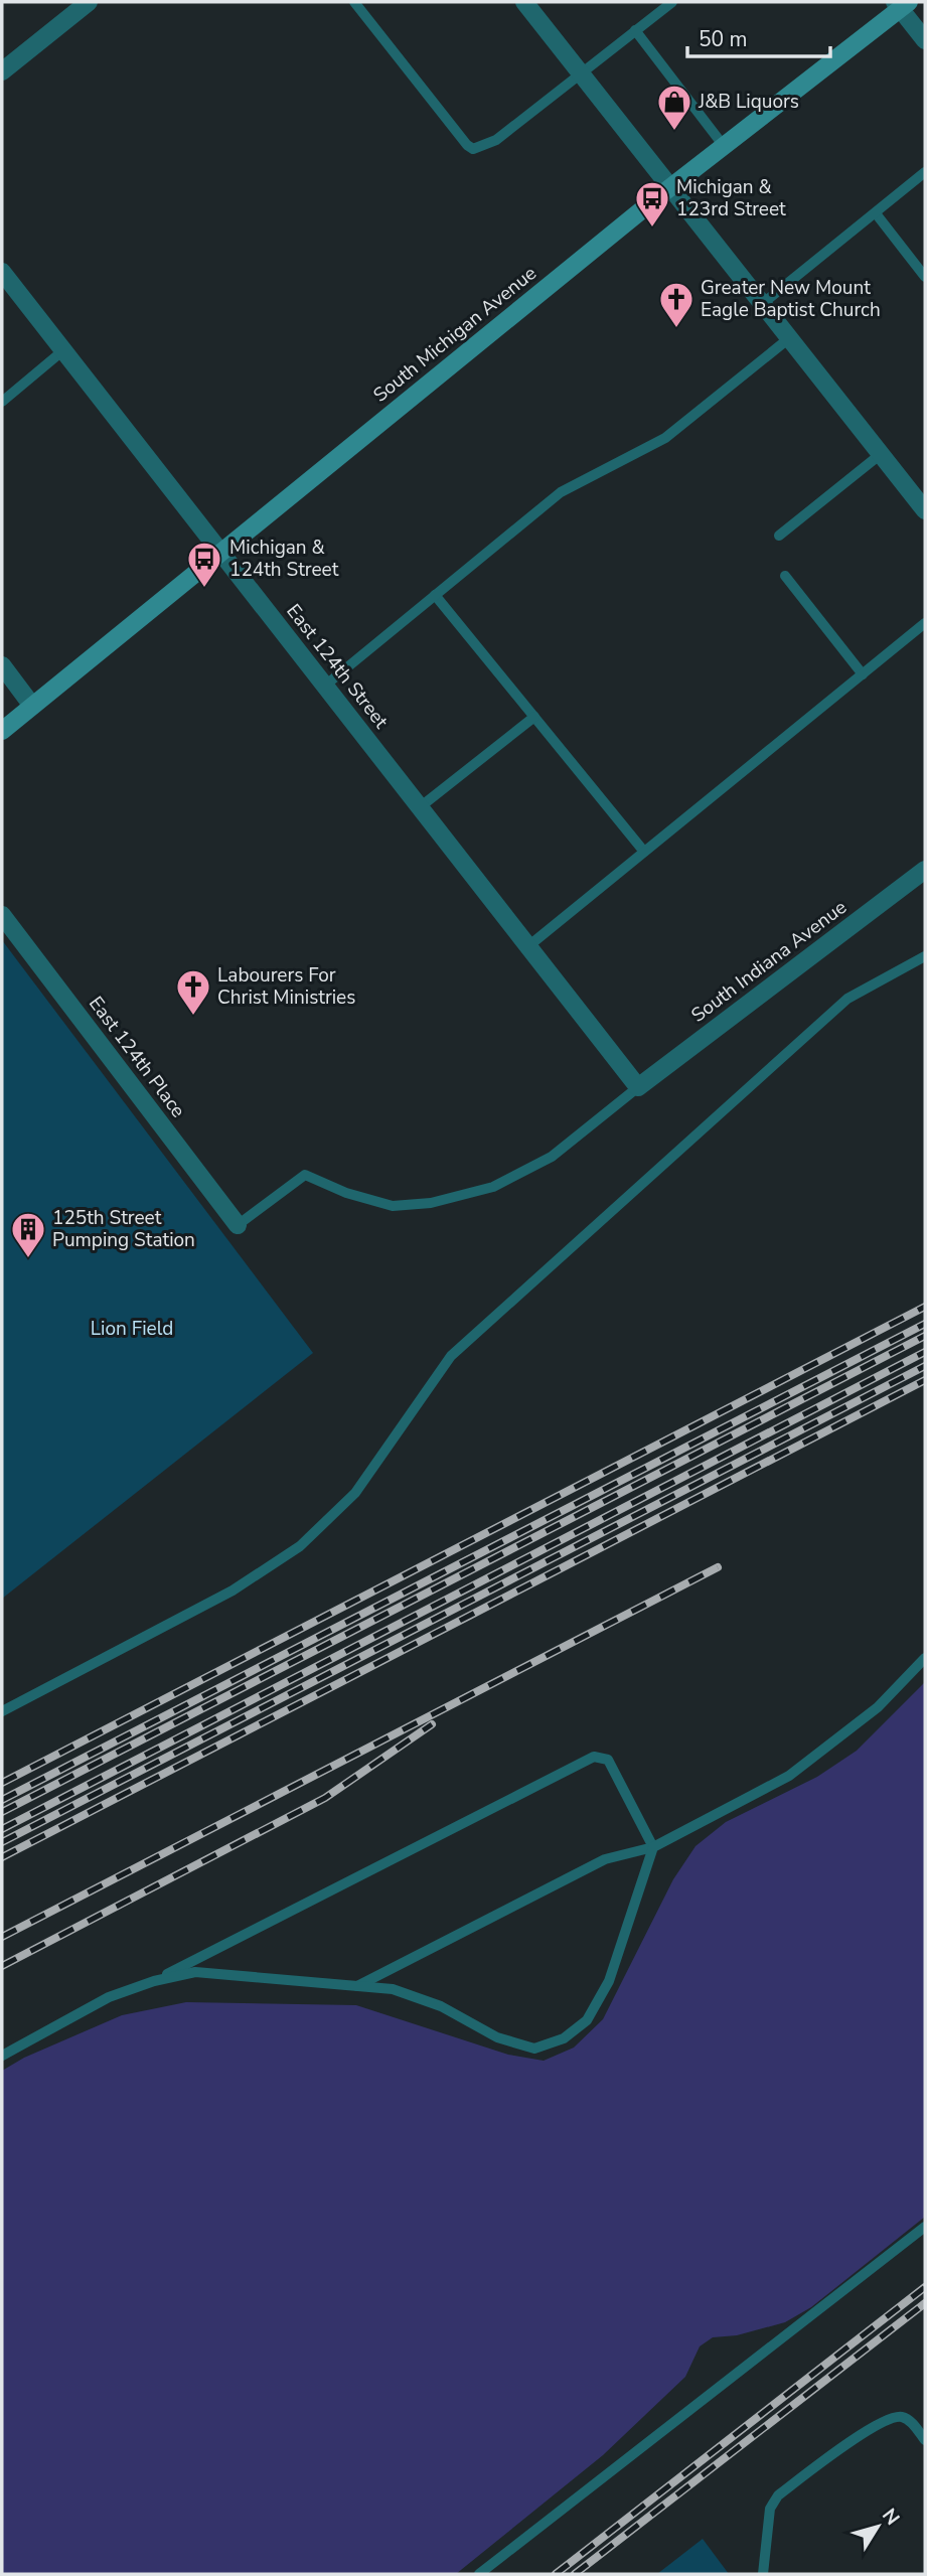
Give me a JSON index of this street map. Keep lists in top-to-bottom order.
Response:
{
  "streets": {
    "main road": ["South Michigan Avenue"],
    "street": ["East 124th Street", "South Indiana Avenue", "East 124th Place"]
  },
  "crossings": [
    ["South Michigan Avenue", "East 124th Street"],
    ["East 124th Street", "South Indiana Avenue"]
  ],
  "parks": ["Lion Field"],
  "places": {
    "shop": ["J&B Liquors"],
    "bus stop": ["Michigan & 123rd Street", "Michigan & 124th Street"],
    "church": ["Greater New Mount Eagle Baptist Church", "Labourers For Christ Ministries"],
    "building": ["125th Street Pumping Station"]
  },
  "scale_bar": "50 m",
  "north": "top right"
}
